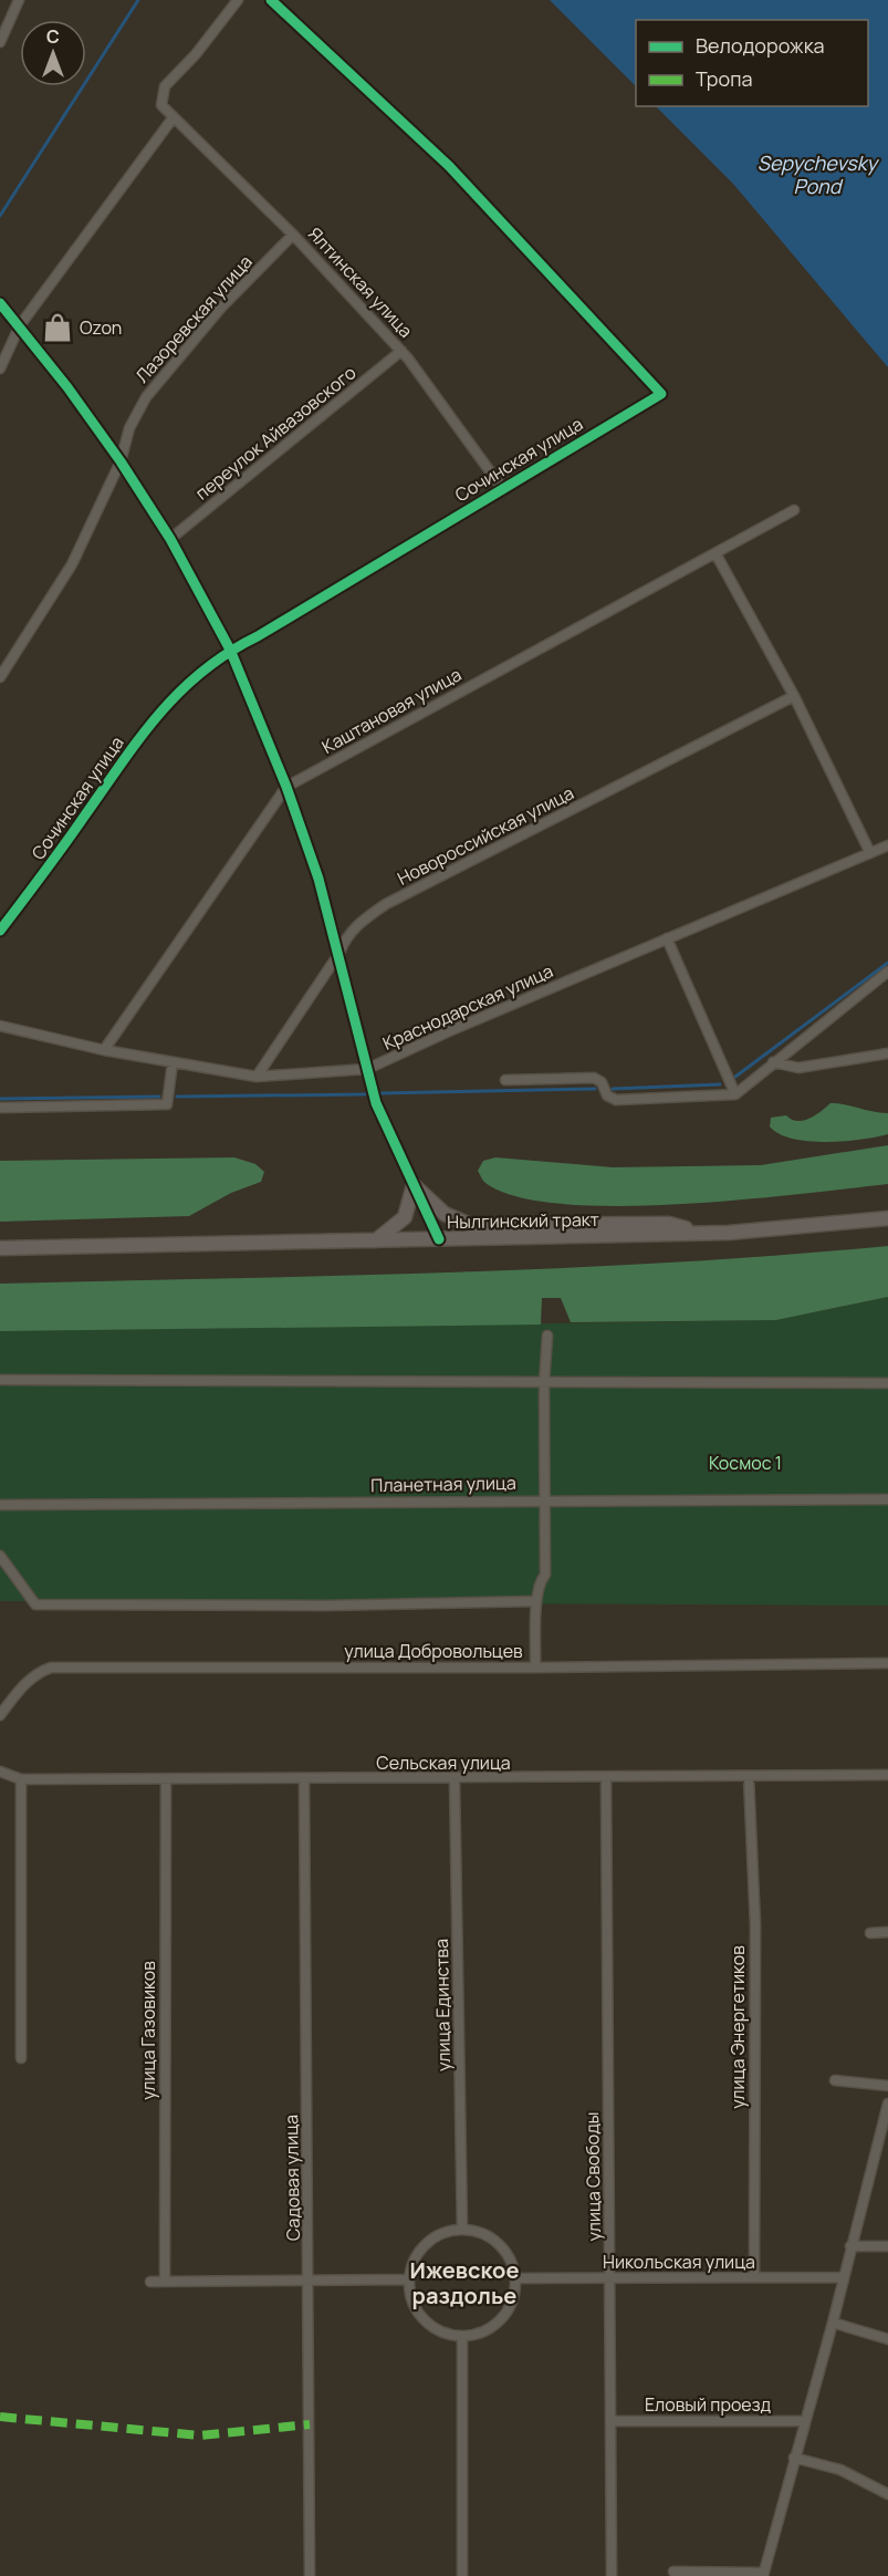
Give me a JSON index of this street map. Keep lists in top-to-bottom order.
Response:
{
  "streets": {
    "main road": ["Нылгинский тракт"],
    "street": [
      "Ялтинская улица",
      "Лазоревская улица",
      "переулок Айвазовского",
      "Сочинская улица",
      "Каштановая улица",
      "Новороссийская улица",
      "Краснодарская улица",
      "Планетная улица",
      "улица Добровольцев",
      "Сельская улица",
      "улица Единства",
      "улица Энергетиков",
      "улица Газовиков",
      "улица Свободы",
      "Садовая улица",
      "Никольская улица",
      "Еловый проезд"
    ]
  },
  "crossings": [
    ["Ялтинская улица", "Лазоревская улица"],
    ["Ялтинская улица", "переулок Айвазовского"],
    ["Ялтинская улица", "Сочинская улица"],
    ["Каштановая улица", "Краснодарская улица"],
    ["Новороссийская улица", "Краснодарская улица"],
    ["Сельская улица", "улица Единства"],
    ["Сельская улица", "улица Энергетиков"],
    ["Сельская улица", "улица Газовиков"],
    ["Сельская улица", "улица Свободы"],
    ["Сельская улица", "Садовая улица"],
    ["улица Единства", "Никольская улица"],
    ["улица Энергетиков", "Никольская улица"],
    ["улица Свободы", "Никольская улица"],
    ["улица Свободы", "Еловый проезд"]
  ],
  "districts": ["Ижевское раздолье"],
  "water": ["Sepychevsky Pond"],
  "parks": ["Космос 1"],
  "places": {
    "shop": ["Ozon"]
  },
  "legend": ["Велодорожка", "Тропа"],
  "north": "top"
}
